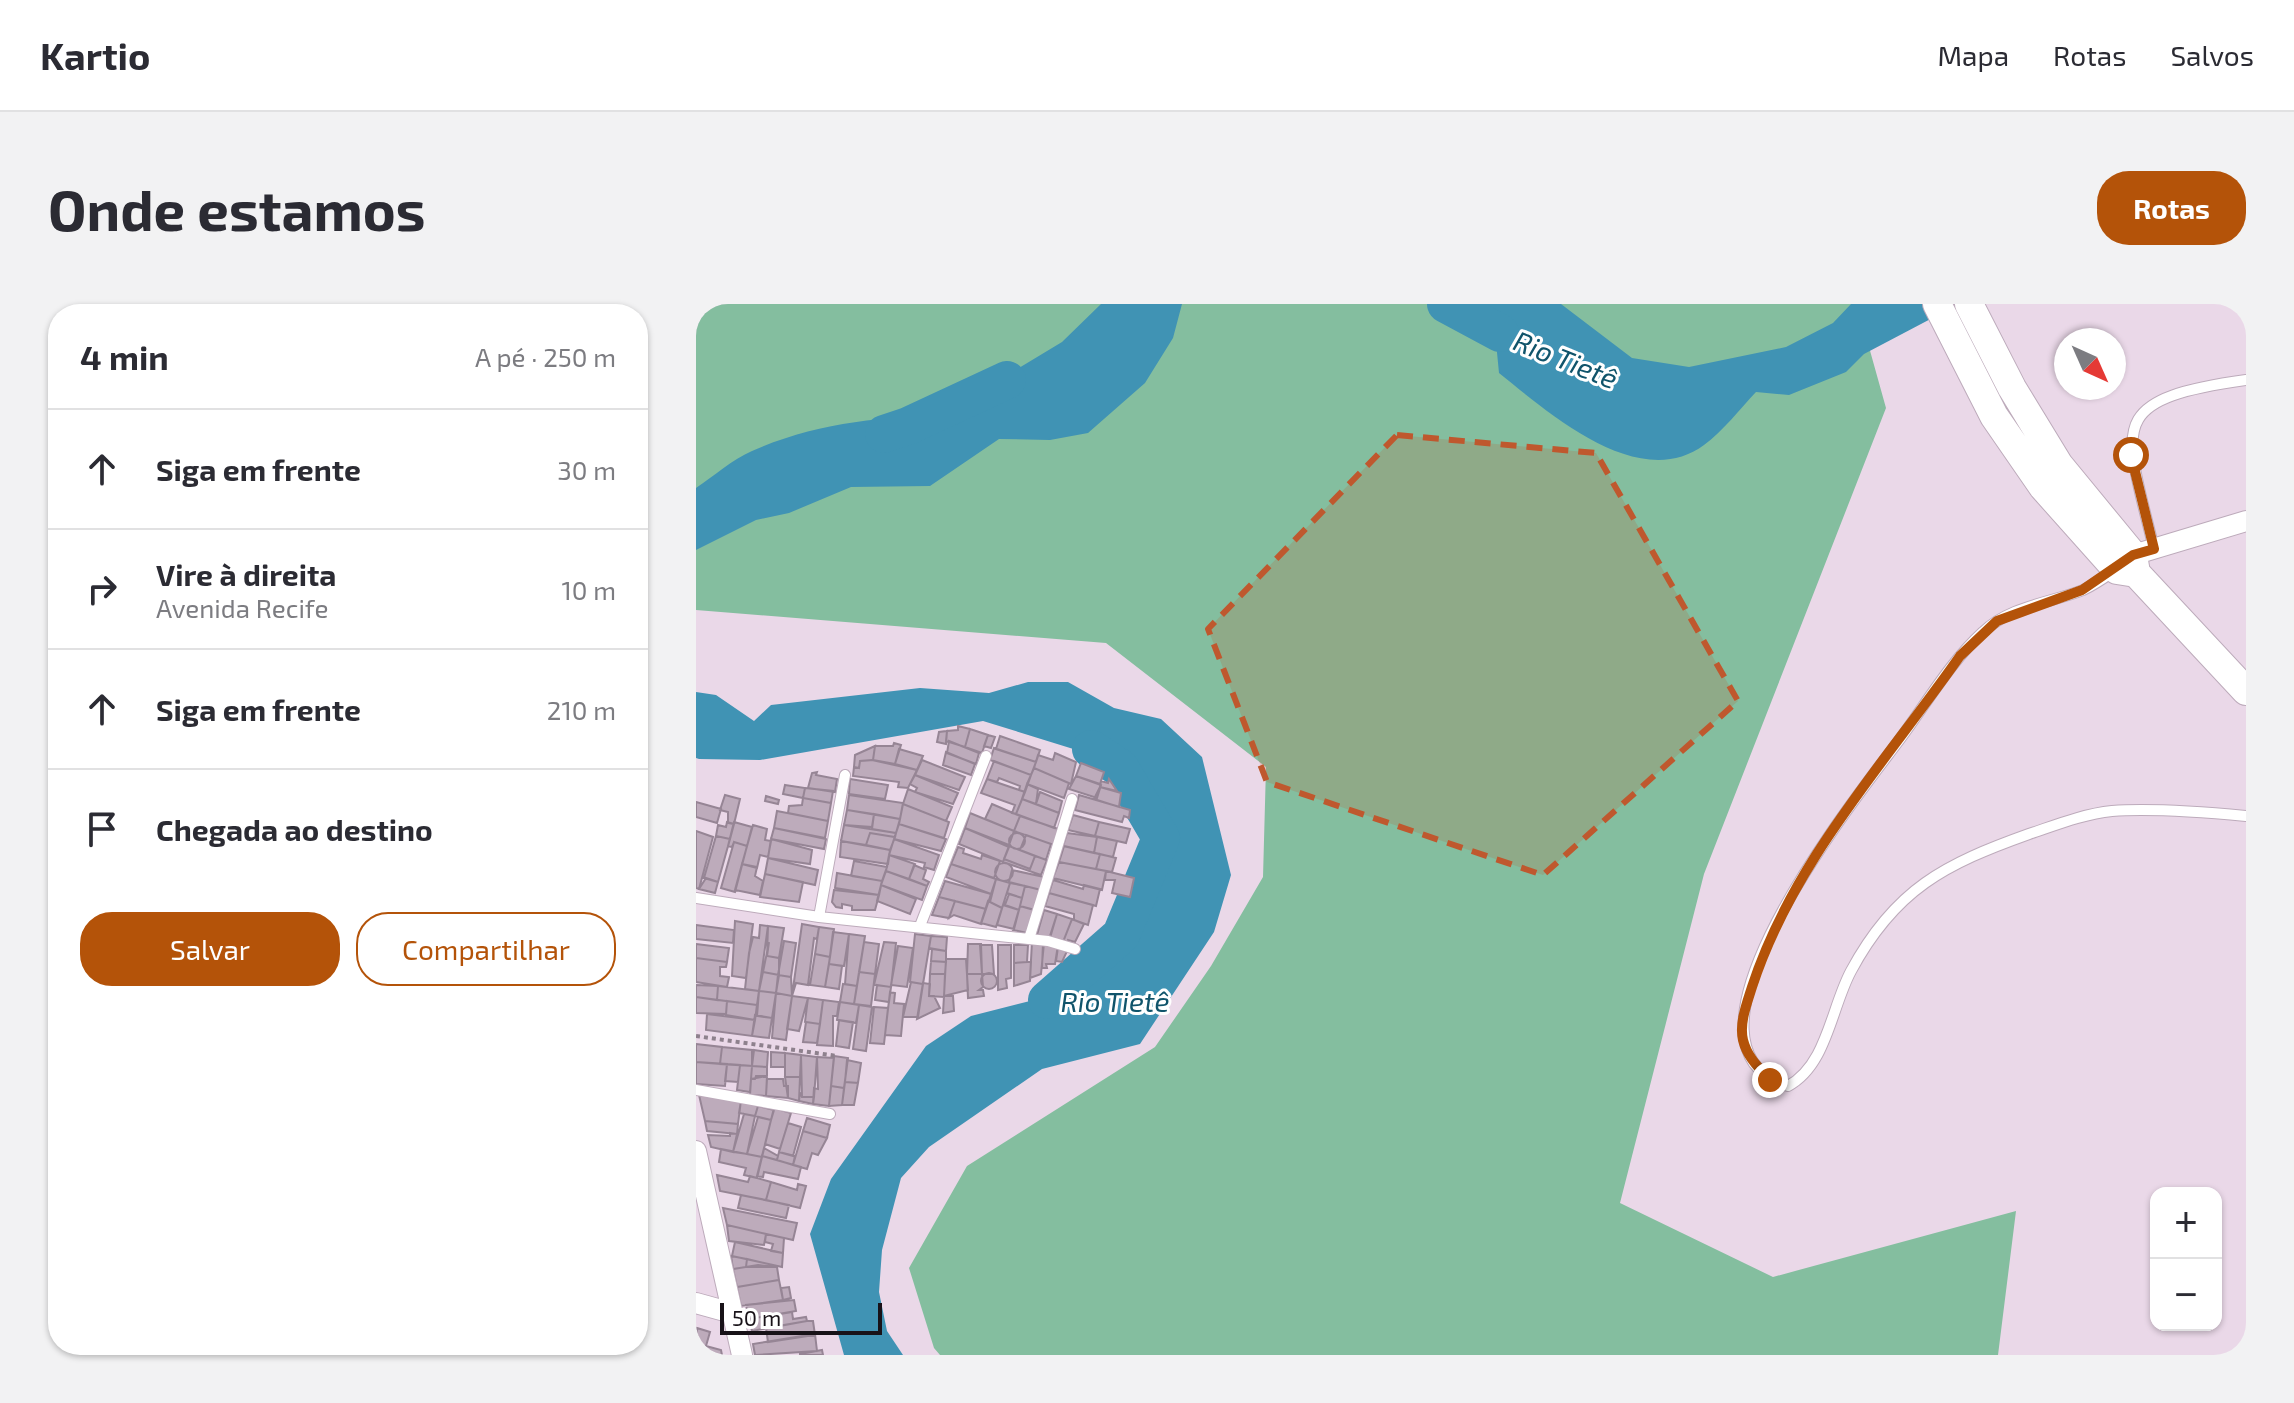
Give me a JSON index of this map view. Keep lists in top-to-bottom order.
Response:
{
  "water": ["Rio Tietê"],
  "scale_bar": "50 m",
  "north": "bottom right",
  "page": {
    "header": "Kartio",
    "nav": ["Mapa", "Rotas", "Salvos"],
    "buttons": [
      "Rotas",
      ["Salvar", "Compartilhar"]
    ],
    "title": "Onde estamos",
    "heading": ["4 min", "A pé · 250 m"],
    "list": [
      ["Siga em frente", "30 m"],
      ["Vire à direita", "Avenida Recife", "10 m"],
      ["Siga em frente", "210 m"],
      "Chegada ao destino"
    ],
    "map_buttons": ["+", "−"],
    "scale": "50 m"
  }
}
